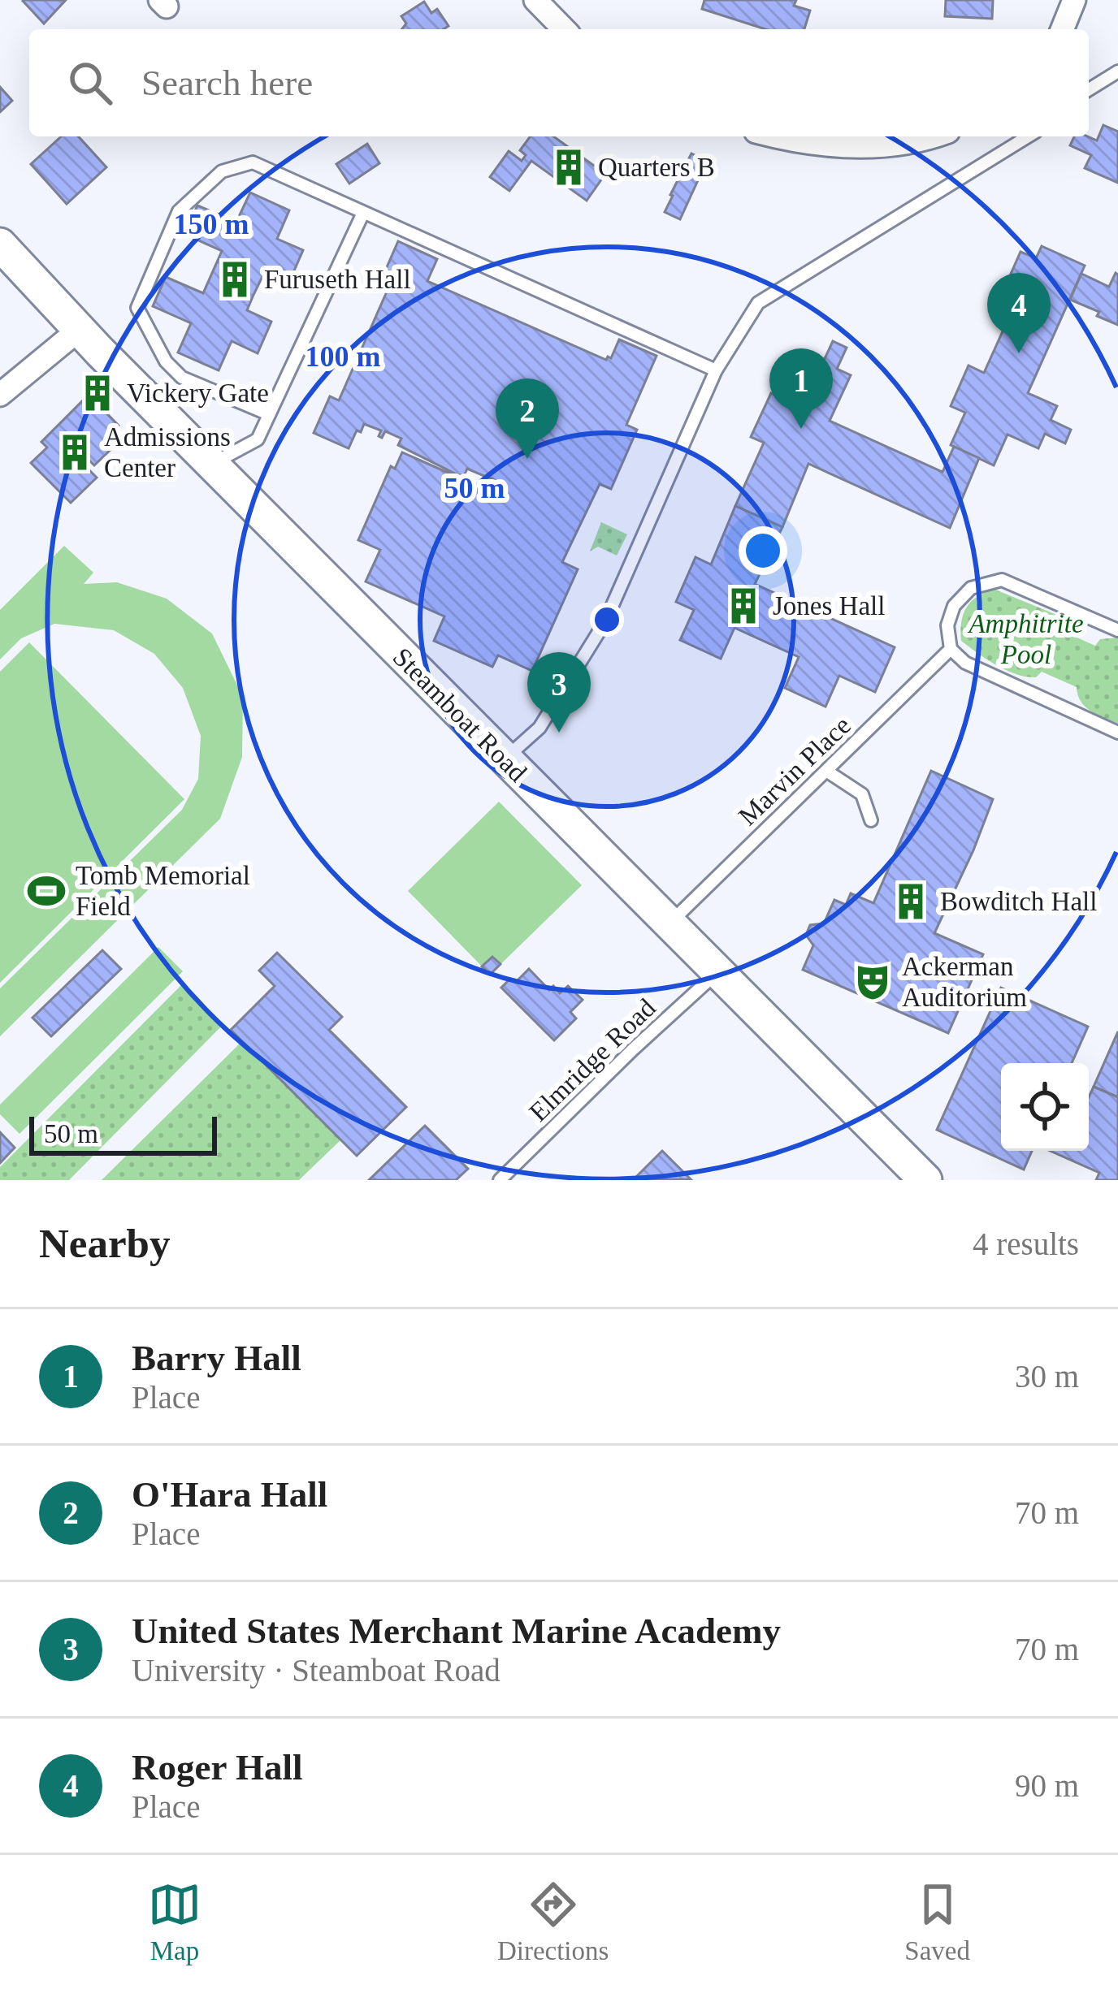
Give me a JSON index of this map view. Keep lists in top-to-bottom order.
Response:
{
  "streets": {
    "street": ["Steamboat Road"],
    "lane": ["Marvin Place", "Elmridge Road"]
  },
  "crossings": [
    ["Steamboat Road", "Marvin Place"],
    ["Steamboat Road", "Elmridge Road"]
  ],
  "parks": ["Amphitrite Pool"],
  "places": {
    "building": [
      "Quarters B",
      "Furuseth Hall",
      "Vickery Gate",
      "Admissions Center",
      "Jones Hall",
      "Bowditch Hall"
    ],
    "sports": ["Tomb Memorial Field"],
    "theatre": ["Ackerman Auditorium"]
  },
  "scale_bar": "50 m",
  "page": {
    "search": "Search here",
    "pins": [
      "4",
      "1",
      "2",
      "3"
    ],
    "scale": "50 m",
    "heading": ["Nearby", "4 results"],
    "list": [
      {
        "mark": "1",
        "name": "Barry Hall",
        "note": "Place",
        "value": "30 m"
      },
      {
        "mark": "2",
        "name": "O'Hara Hall",
        "note": "Place",
        "value": "70 m"
      },
      {
        "mark": "3",
        "name": "United States Merchant Marine Academy",
        "note": "University · Steamboat Road",
        "value": "70 m"
      },
      {
        "mark": "4",
        "name": "Roger Hall",
        "note": "Place",
        "value": "90 m"
      }
    ],
    "nav": ["Map", "Directions", "Saved"]
  },
  "rings": ["150 m", "100 m", "50 m"]
}
